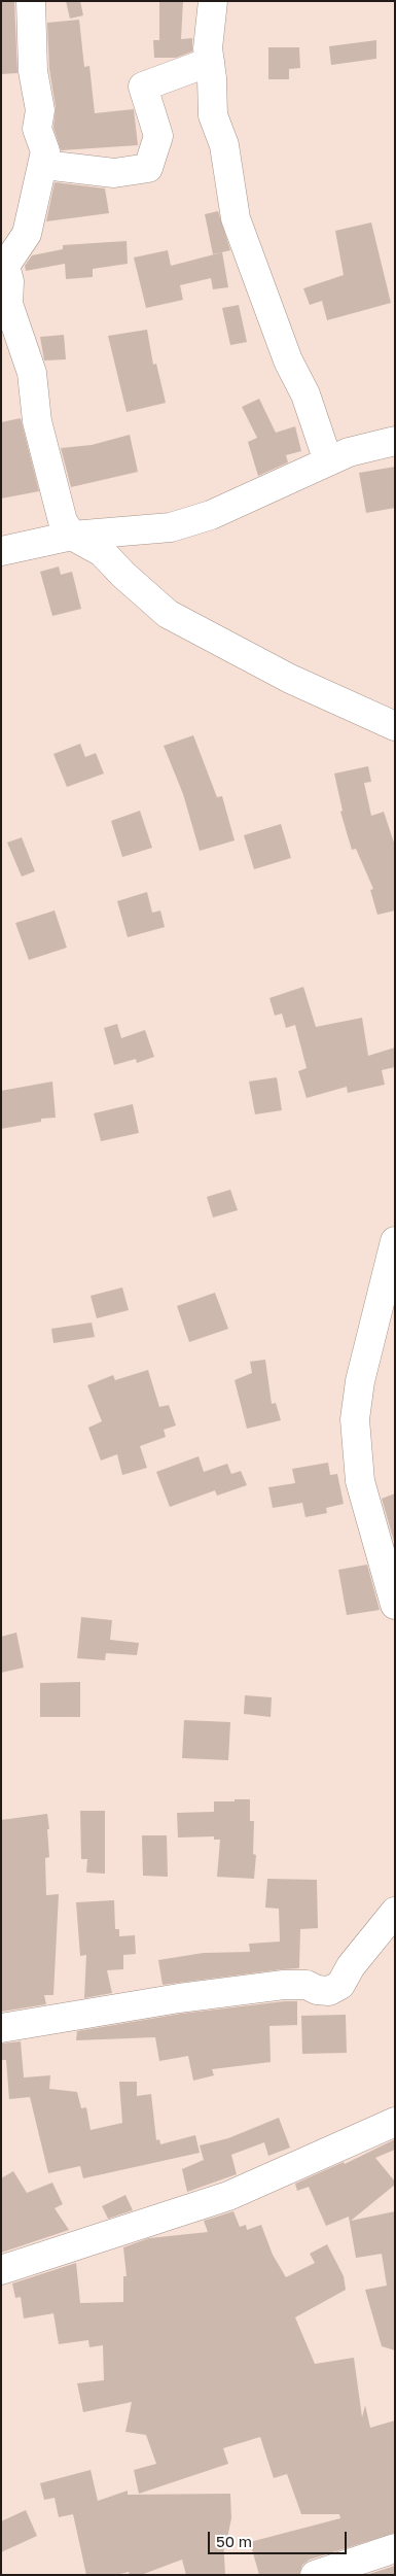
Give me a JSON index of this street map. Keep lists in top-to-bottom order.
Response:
{
  "scale_bar": "50 m"
}
